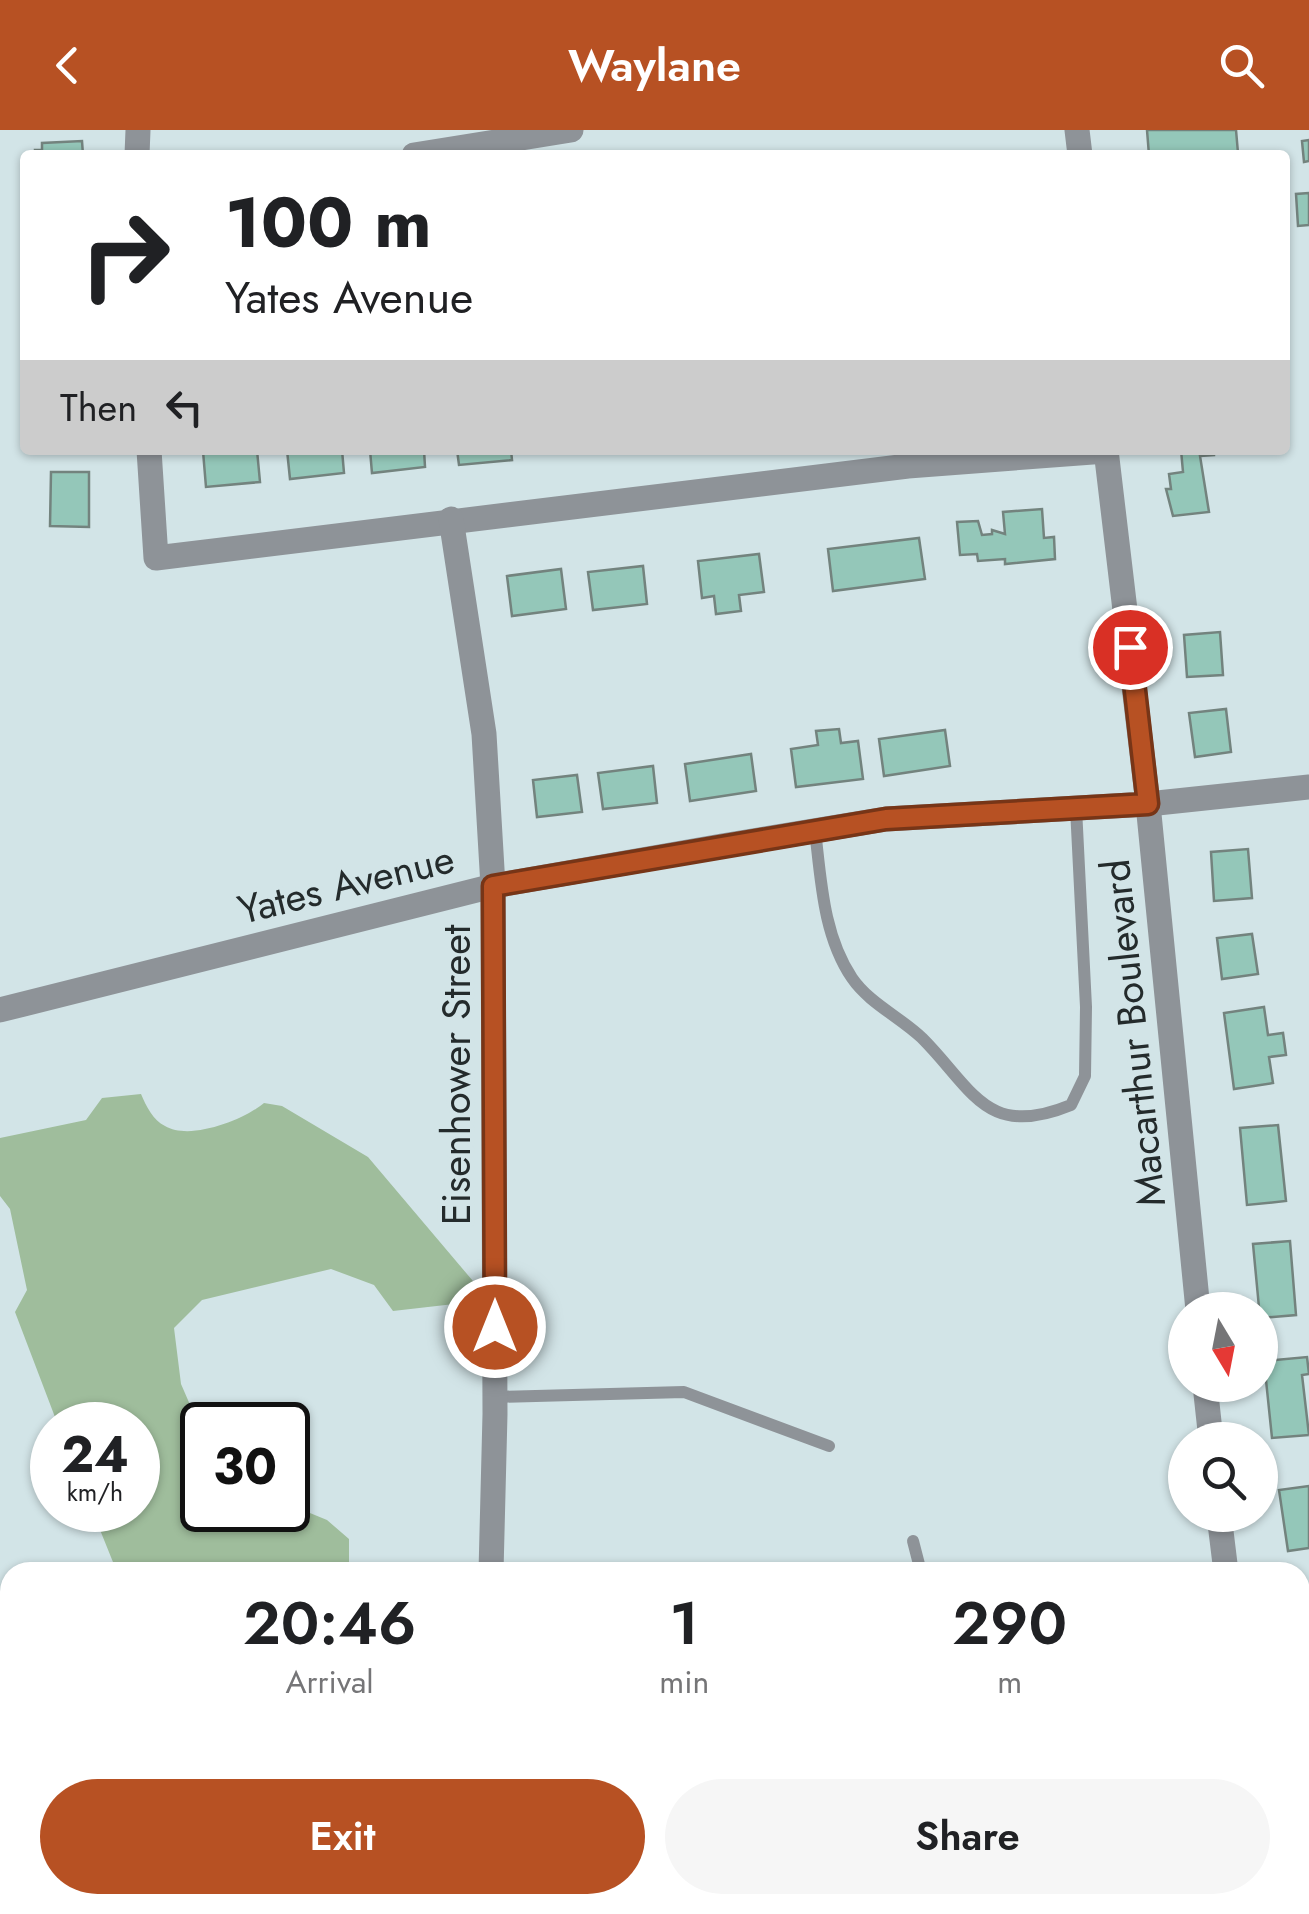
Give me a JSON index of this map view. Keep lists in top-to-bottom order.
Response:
{
  "streets": {
    "street": ["Yates Avenue", "Macarthur Boulevard", "Eisenhower Street"]
  },
  "crossings": [
    ["Yates Avenue", "Macarthur Boulevard"],
    ["Yates Avenue", "Eisenhower Street"]
  ],
  "north": "bottom",
  "page": {
    "header": "Waylane",
    "turn": ["100 m", "Yates Avenue"],
    "then": "Then",
    "speed": "24 km/h",
    "limit": "30",
    "eta": [
      "20:46",
      "Arrival",
      "1",
      "min",
      "290",
      "m"
    ],
    "buttons": ["Exit", "Share"]
  }
}
